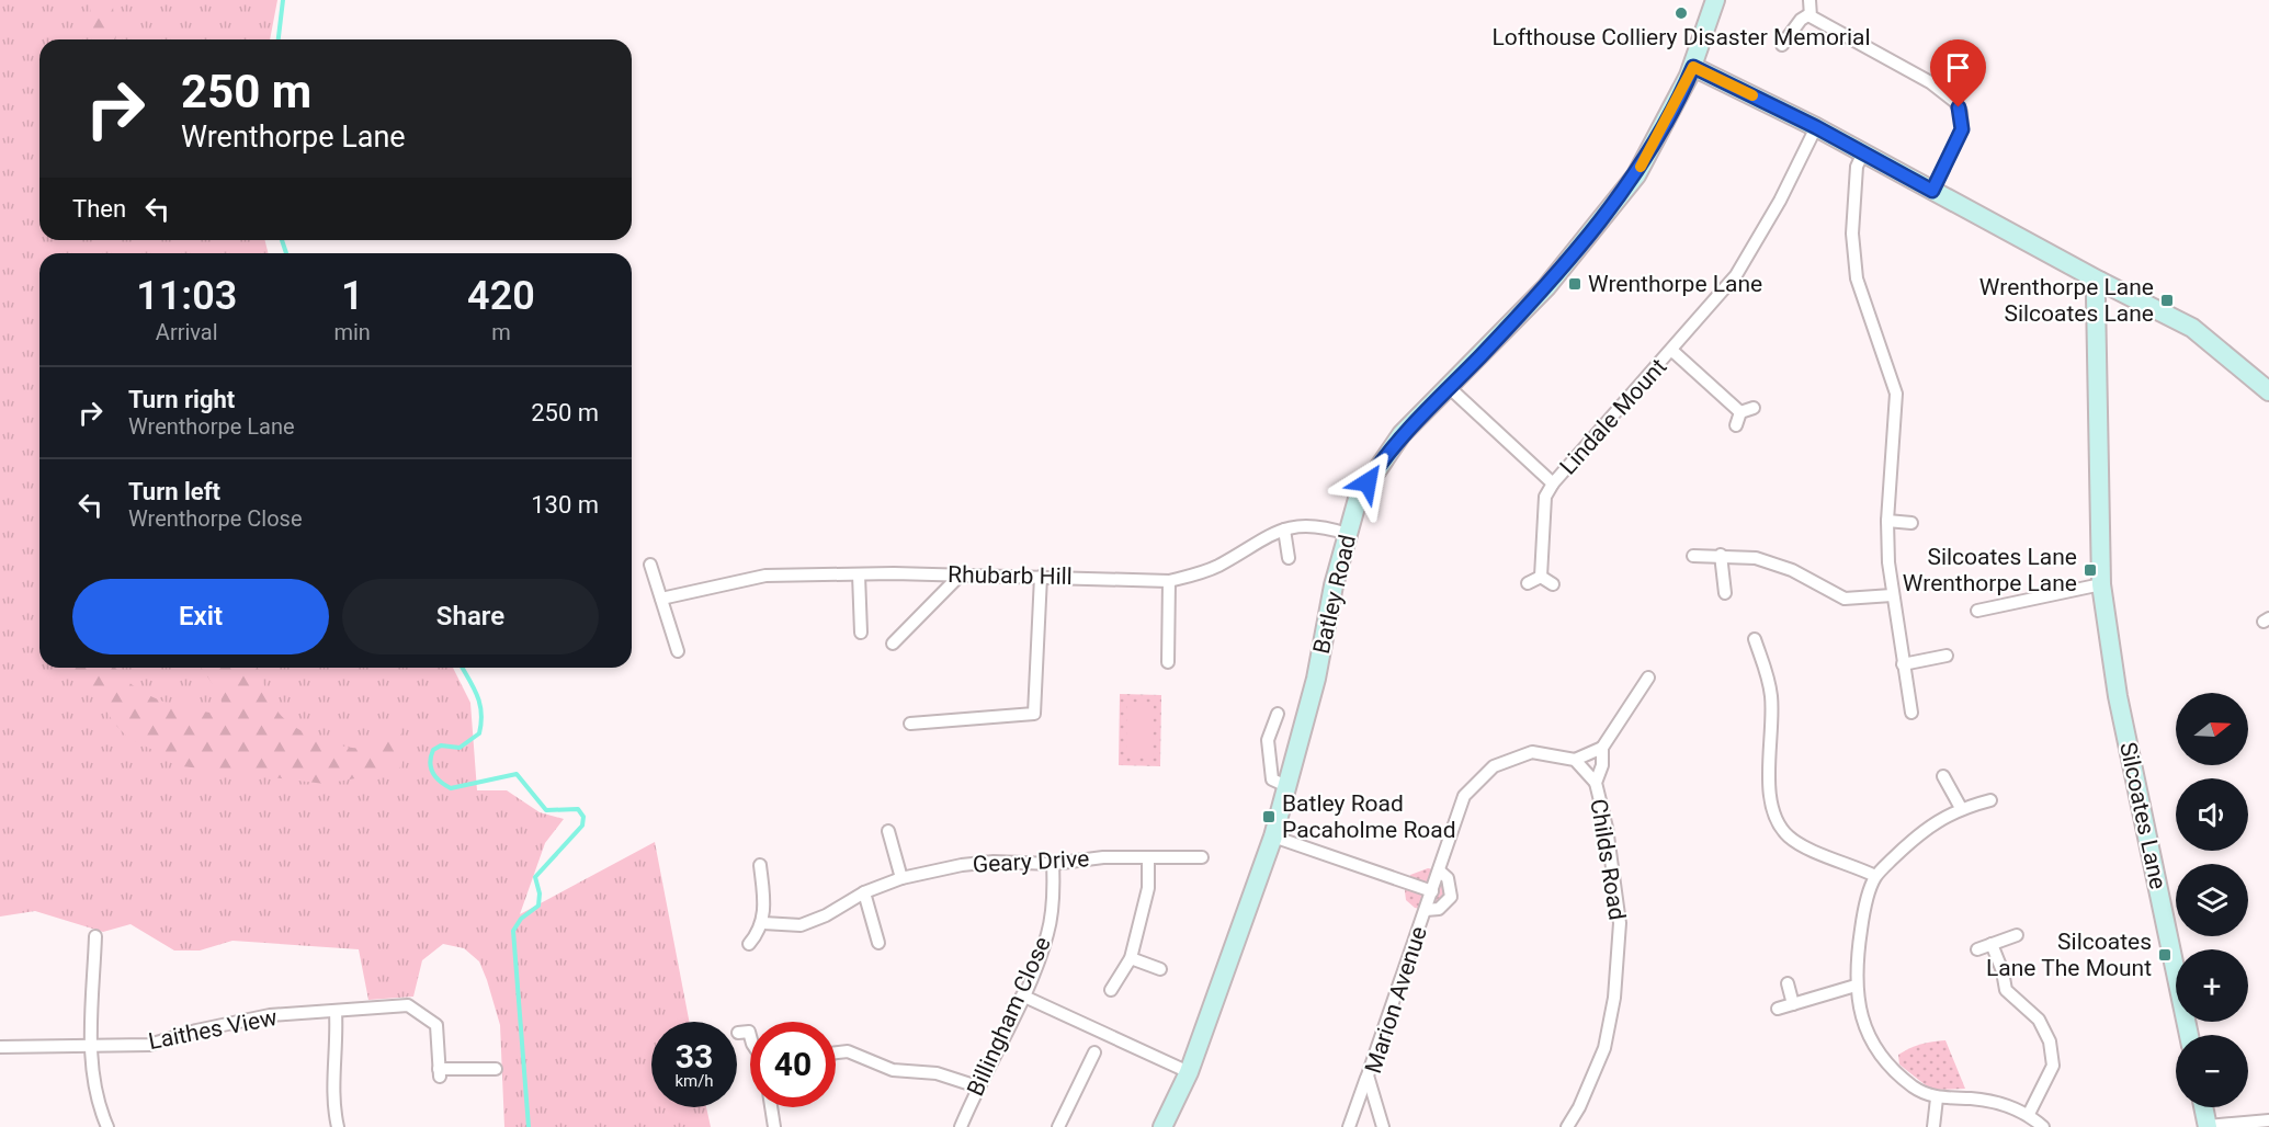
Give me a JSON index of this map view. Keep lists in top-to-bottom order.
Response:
{
  "streets": {
    "street": [
      "Lindale Mount",
      "Rhubarb Hill",
      "Batley Road",
      "Silcoates Lane",
      "Childs Road",
      "Geary Drive",
      "Marion Avenue",
      "Billingham Close",
      "Laithes View"
    ]
  },
  "crossings": [
    ["Lindale Mount", "Batley Road"],
    ["Rhubarb Hill", "Batley Road"],
    ["Geary Drive", "Billingham Close"]
  ],
  "places": {
    "other": ["Lofthouse Colliery Disaster Memorial"],
    "transit": [
      "Wrenthorpe Lane",
      "Wrenthorpe Lane Silcoates Lane",
      "Silcoates Lane Wrenthorpe Lane",
      "Batley Road Pacaholme Road",
      "Silcoates Lane The Mount"
    ]
  },
  "north": "right",
  "page": {
    "turn": ["250 m", "Wrenthorpe Lane"],
    "then": "Then",
    "eta": [
      "11:03",
      "Arrival",
      "1",
      "min",
      "420",
      "m"
    ],
    "list": [
      {
        "name": "Turn right",
        "note": "Wrenthorpe Lane",
        "value": "250 m"
      },
      {
        "name": "Turn left",
        "note": "Wrenthorpe Close",
        "value": "130 m"
      }
    ],
    "buttons": ["Exit", "Share"],
    "map_buttons": ["+", "−"],
    "speed": "33 km/h",
    "limit": "40"
  }
}
